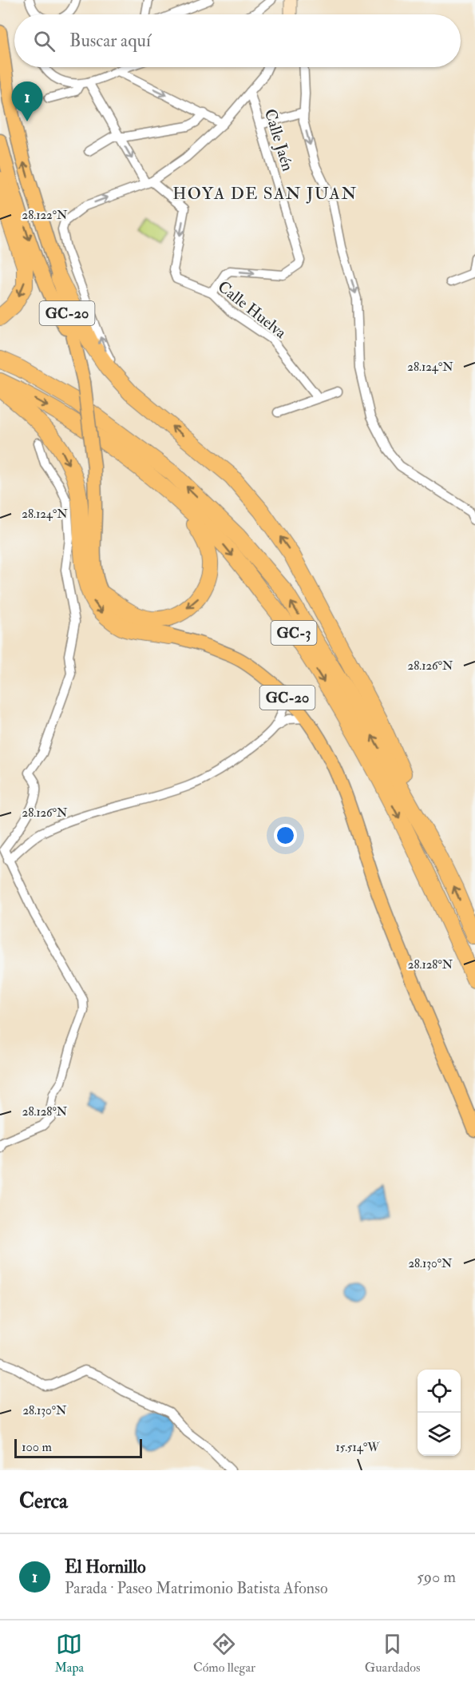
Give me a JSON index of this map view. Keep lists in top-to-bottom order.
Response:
{
  "streets": {
    "highway": ["GC-3"],
    "main road": ["GC-20"],
    "street": ["Calle Jaén", "Calle Huelva"]
  },
  "crossings": [
    ["Calle Jaén", "Calle Huelva"]
  ],
  "one_way": ["Calle Huelva"],
  "districts": ["HOYA DE SAN JUAN"],
  "scale_bar": "100 m",
  "page": {
    "search": "Buscar aquí",
    "pins": "1",
    "scale": "100 m",
    "heading": "Cerca",
    "list": [
      {
        "mark": "1",
        "name": "El Hornillo",
        "note": "Parada · Paseo Matrimonio Batista Afonso",
        "value": "590 m"
      }
    ],
    "nav": ["Mapa", "Cómo llegar", "Guardados"]
  },
  "coordinates": [
    "28.122°N",
    "28.124°N",
    "28.126°N",
    "28.128°N",
    "28.130°N",
    "15.514°W"
  ]
}
